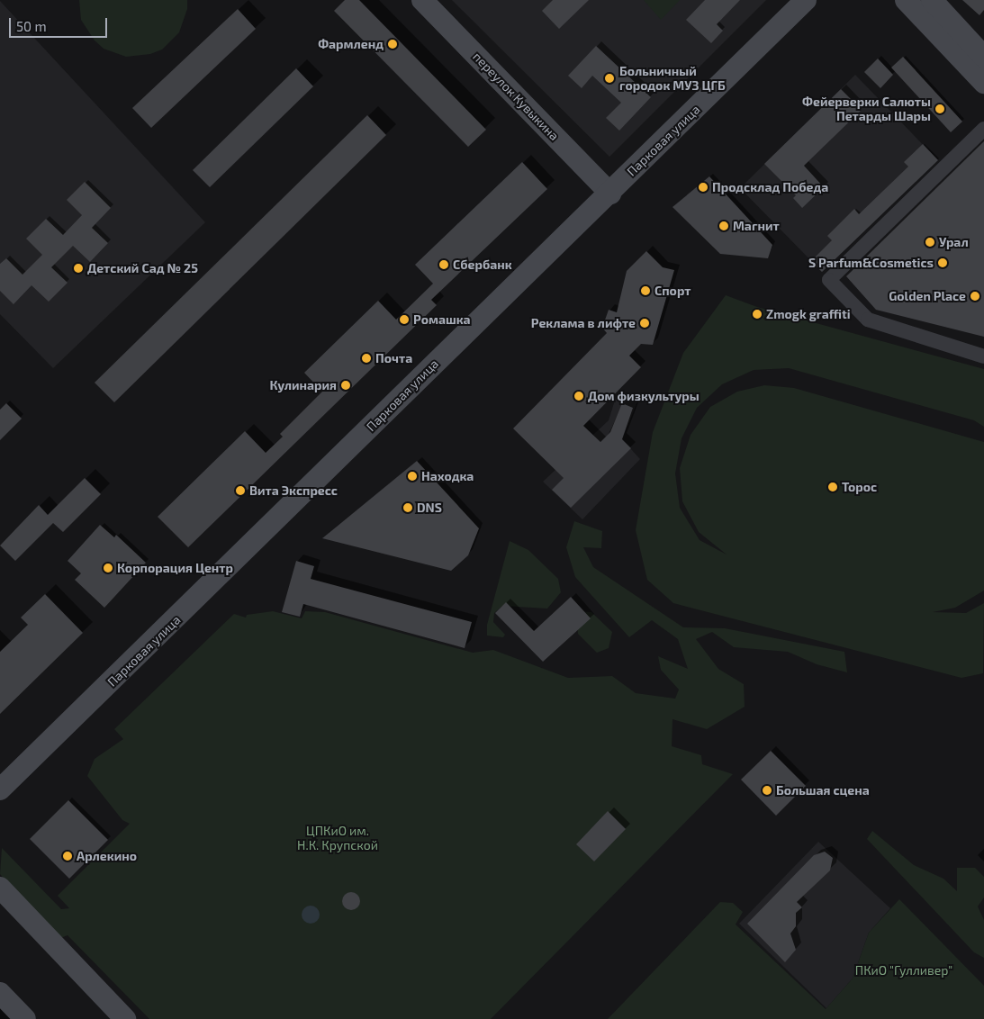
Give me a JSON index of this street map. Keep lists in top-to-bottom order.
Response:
{
  "streets": {
    "main road": ["переулок Кувыкина", "Парковая улица"]
  },
  "crossings": [
    ["переулок Кувыкина", "Парковая улица"]
  ],
  "parks": ["ЦПКиО им. Н.К. Крупской", "ПКиО \"Гулливер\""],
  "places": [
    "Фармленд",
    "Больничный городок МУЗ ЦГБ",
    "Фейерверки Салюты Петарды Шары",
    "Продсклад Победа",
    "Магнит",
    "Урал",
    "S Parfum&Cosmetics",
    "Сбербанк",
    "Детский Сад № 25",
    "Спорт",
    "Golden Place",
    "Zmogk graffiti",
    "Ромашка",
    "Реклама в лифте",
    "Почта",
    "Кулинария",
    "Дом физкультуры",
    "Находка",
    "Торос",
    "Вита Экспресс",
    "DNS",
    "Корпорация Центр",
    "Большая сцена",
    "Арлекино"
  ],
  "scale_bar": "50 m"
}
